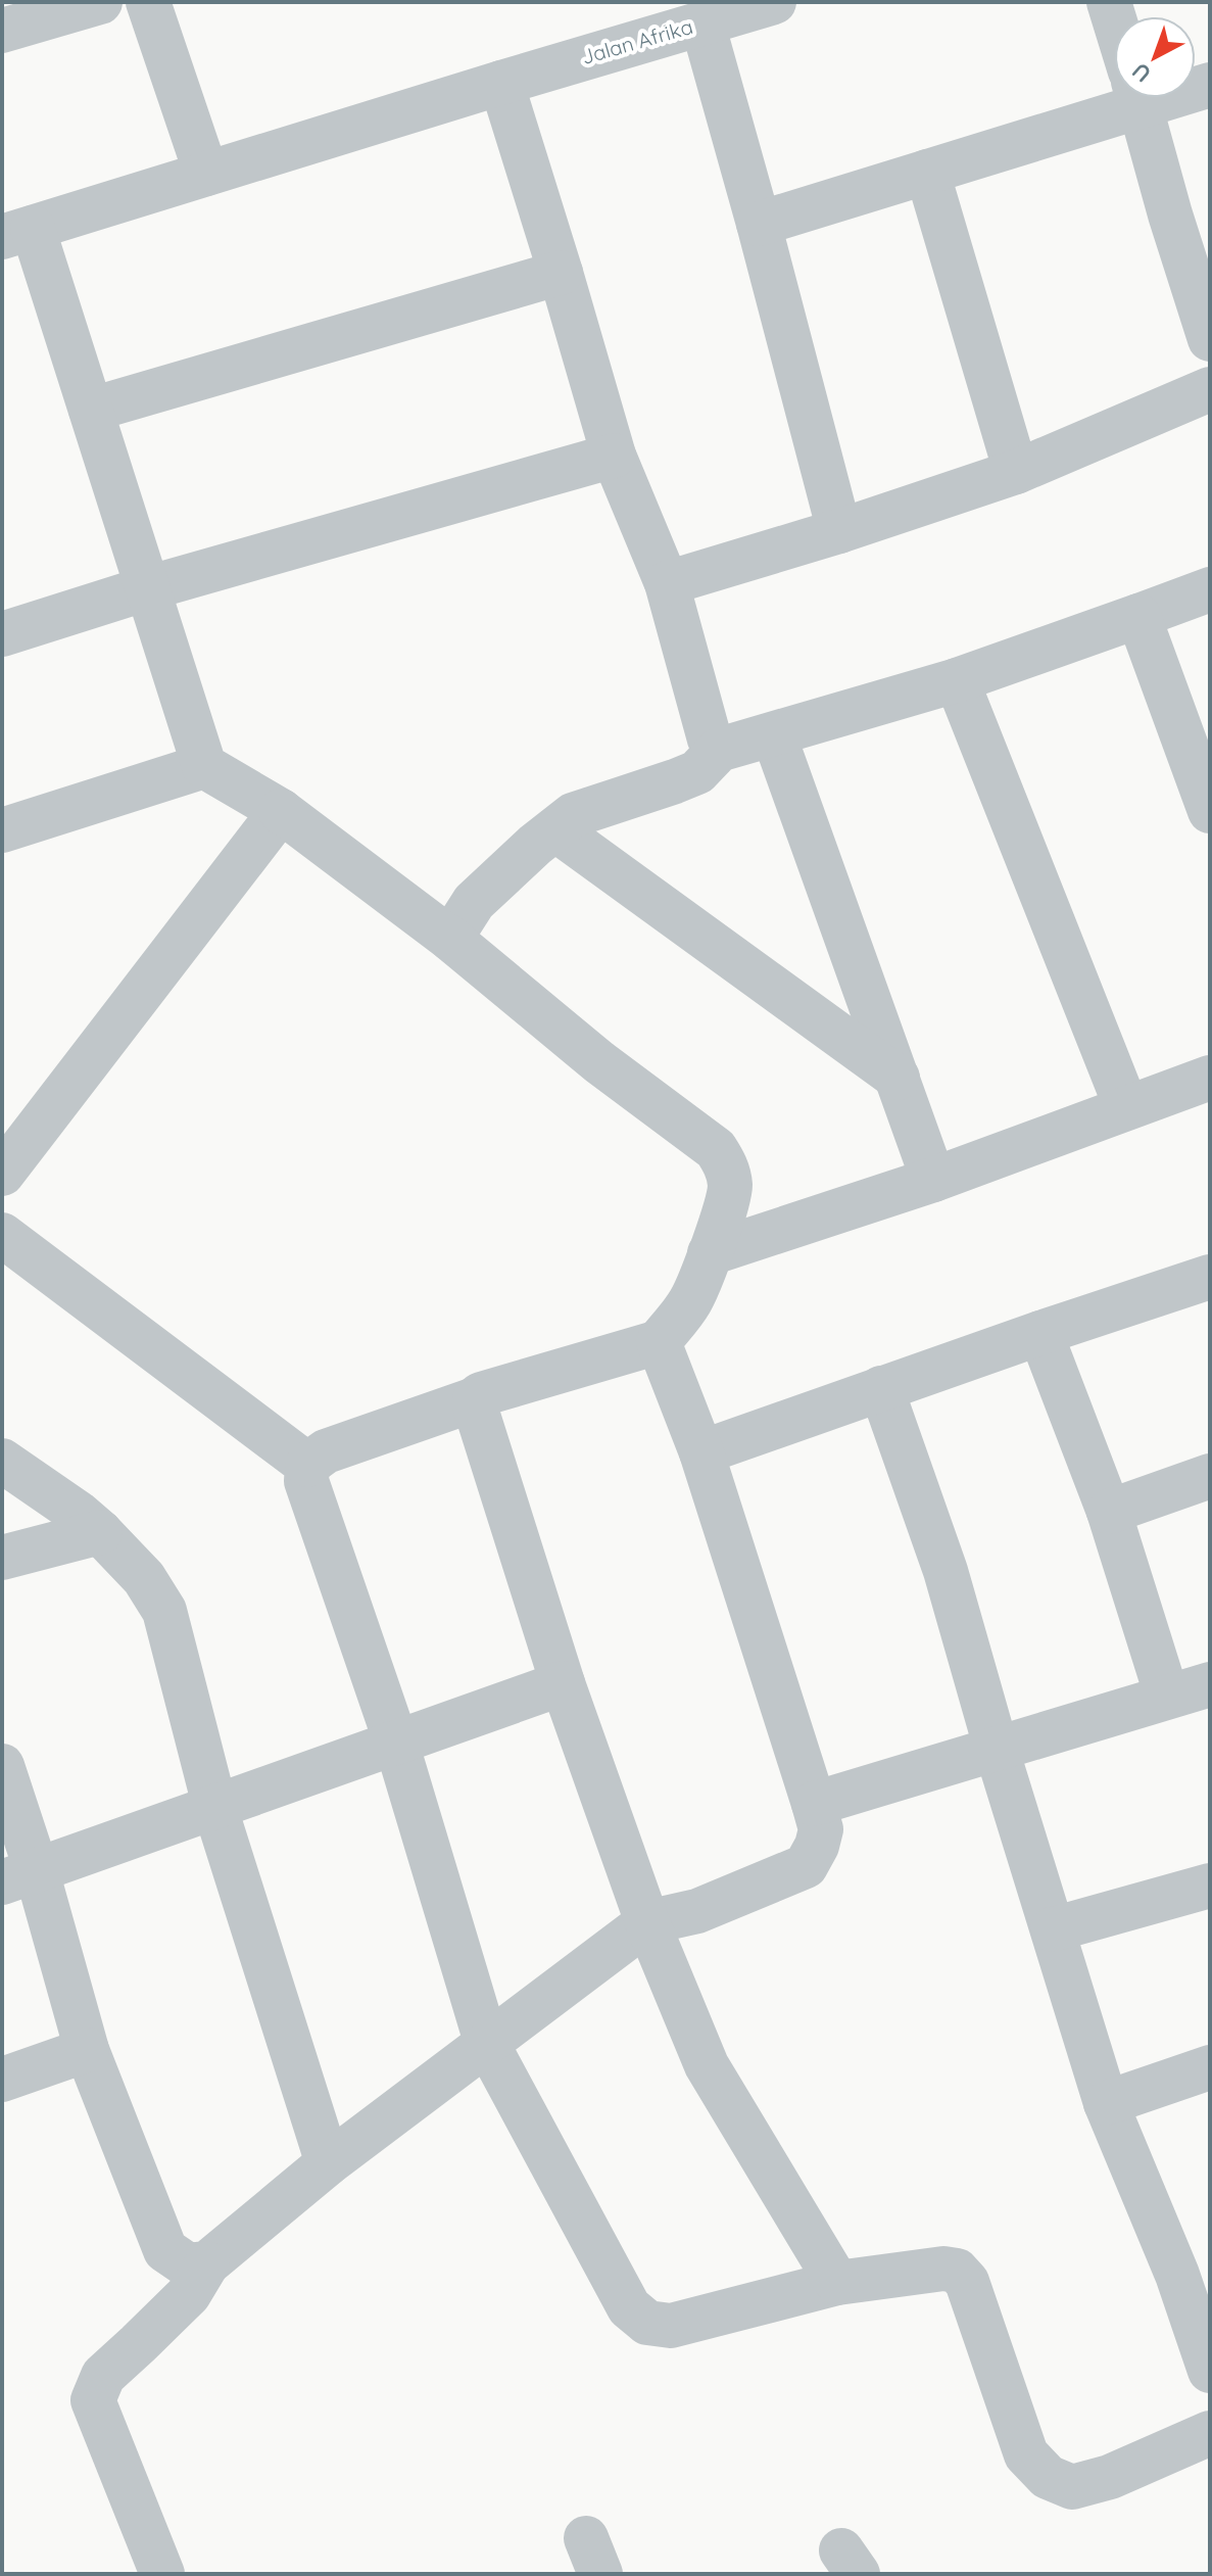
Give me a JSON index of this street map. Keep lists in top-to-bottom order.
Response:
{
  "streets": {
    "street": ["Jalan Afrika"]
  },
  "north": "bottom left"
}
